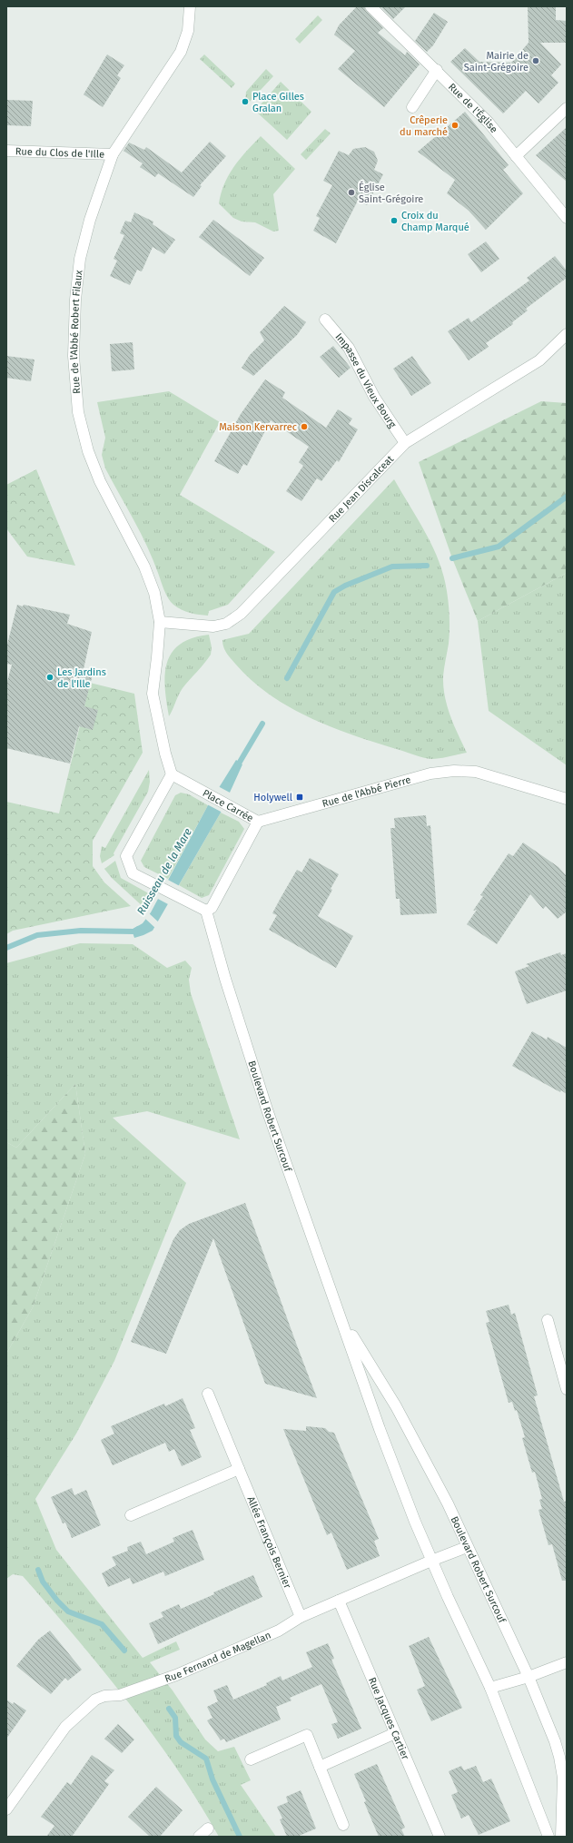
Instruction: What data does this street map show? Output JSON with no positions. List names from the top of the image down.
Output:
{
  "streets": {
    "street": [
      "Rue de l'Église",
      "Rue du Clos de l'Ille",
      "Rue de l'Abbé Robert Filaux",
      "Impasse du Vieux Bourg",
      "Rue Jean Discalceat",
      "Rue de l'Abbé Pierre",
      "Place Carrée",
      "Boulevard Robert Surcouf",
      "Allée François Bernier",
      "Rue Fernand de Magellan",
      "Rue Jacques Cartier"
    ]
  },
  "crossings": [
    ["Rue du Clos de l'Ille", "Rue de l'Abbé Robert Filaux"],
    ["Rue de l'Abbé Robert Filaux", "Rue Jean Discalceat"],
    ["Rue de l'Abbé Robert Filaux", "Place Carrée"],
    ["Impasse du Vieux Bourg", "Rue Jean Discalceat"],
    ["Rue de l'Abbé Pierre", "Place Carrée"],
    ["Place Carrée", "Boulevard Robert Surcouf"],
    ["Boulevard Robert Surcouf", "Rue Fernand de Magellan"],
    ["Allée François Bernier", "Rue Fernand de Magellan"],
    ["Rue Fernand de Magellan", "Rue Jacques Cartier"]
  ],
  "water": ["Ruisseau de la Mare"],
  "places": {
    "other": [
      "Mairie de Saint-Grégoire",
      "Place Gilles Gralan",
      "Crêperie du marché",
      "Église Saint-Grégoire",
      "Croix du Champ Marqué",
      "Maison Kervarrec",
      "Les Jardins de l'Ille"
    ],
    "transit": ["Holywell"]
  }
}
